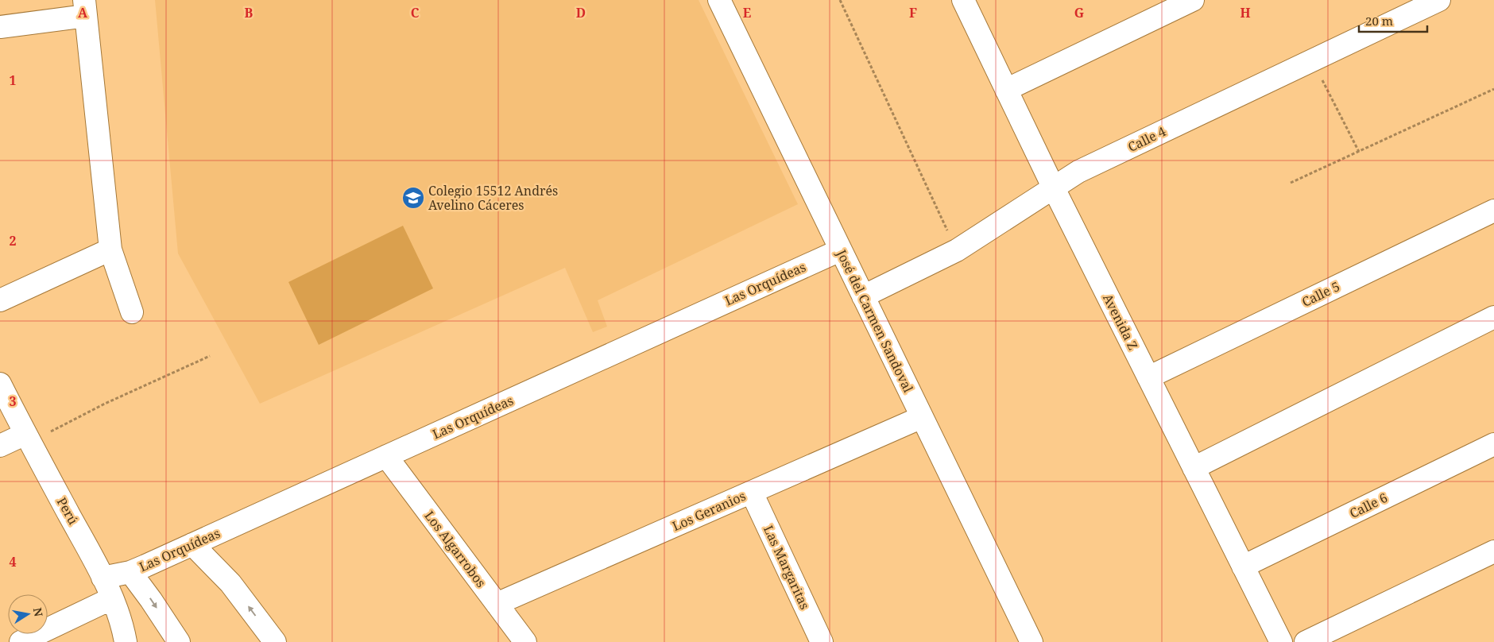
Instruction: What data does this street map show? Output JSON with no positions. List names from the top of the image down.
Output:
{
  "streets": {
    "street": [
      "Calle 4",
      "Las Orquídeas",
      "Calle 5",
      "José del Carmen Sandoval",
      "Avenida Z",
      "Calle 6",
      "Perú",
      "Los Geranios",
      "Los Algarrobos",
      "Las Margaritas"
    ]
  },
  "crossings": [
    ["Calle 4", "José del Carmen Sandoval"],
    ["Calle 4", "Avenida Z"],
    ["Las Orquídeas", "José del Carmen Sandoval"],
    ["Las Orquídeas", "Perú"],
    ["Las Orquídeas", "Los Algarrobos"],
    ["Calle 5", "Avenida Z"],
    ["José del Carmen Sandoval", "Los Geranios"],
    ["Avenida Z", "Calle 6"],
    ["Los Geranios", "Los Algarrobos"],
    ["Los Geranios", "Las Margaritas"]
  ],
  "places": {
    "school or university": ["Colegio 15512 Andrés Avelino Cáceres"]
  },
  "scale_bar": "20 m",
  "north": "right",
  "grid": {
    "columns": [
      "A",
      "B",
      "C",
      "D",
      "E",
      "F",
      "G",
      "H"
    ],
    "rows": [
      "1",
      "2",
      "3",
      "4"
    ]
  }
}
